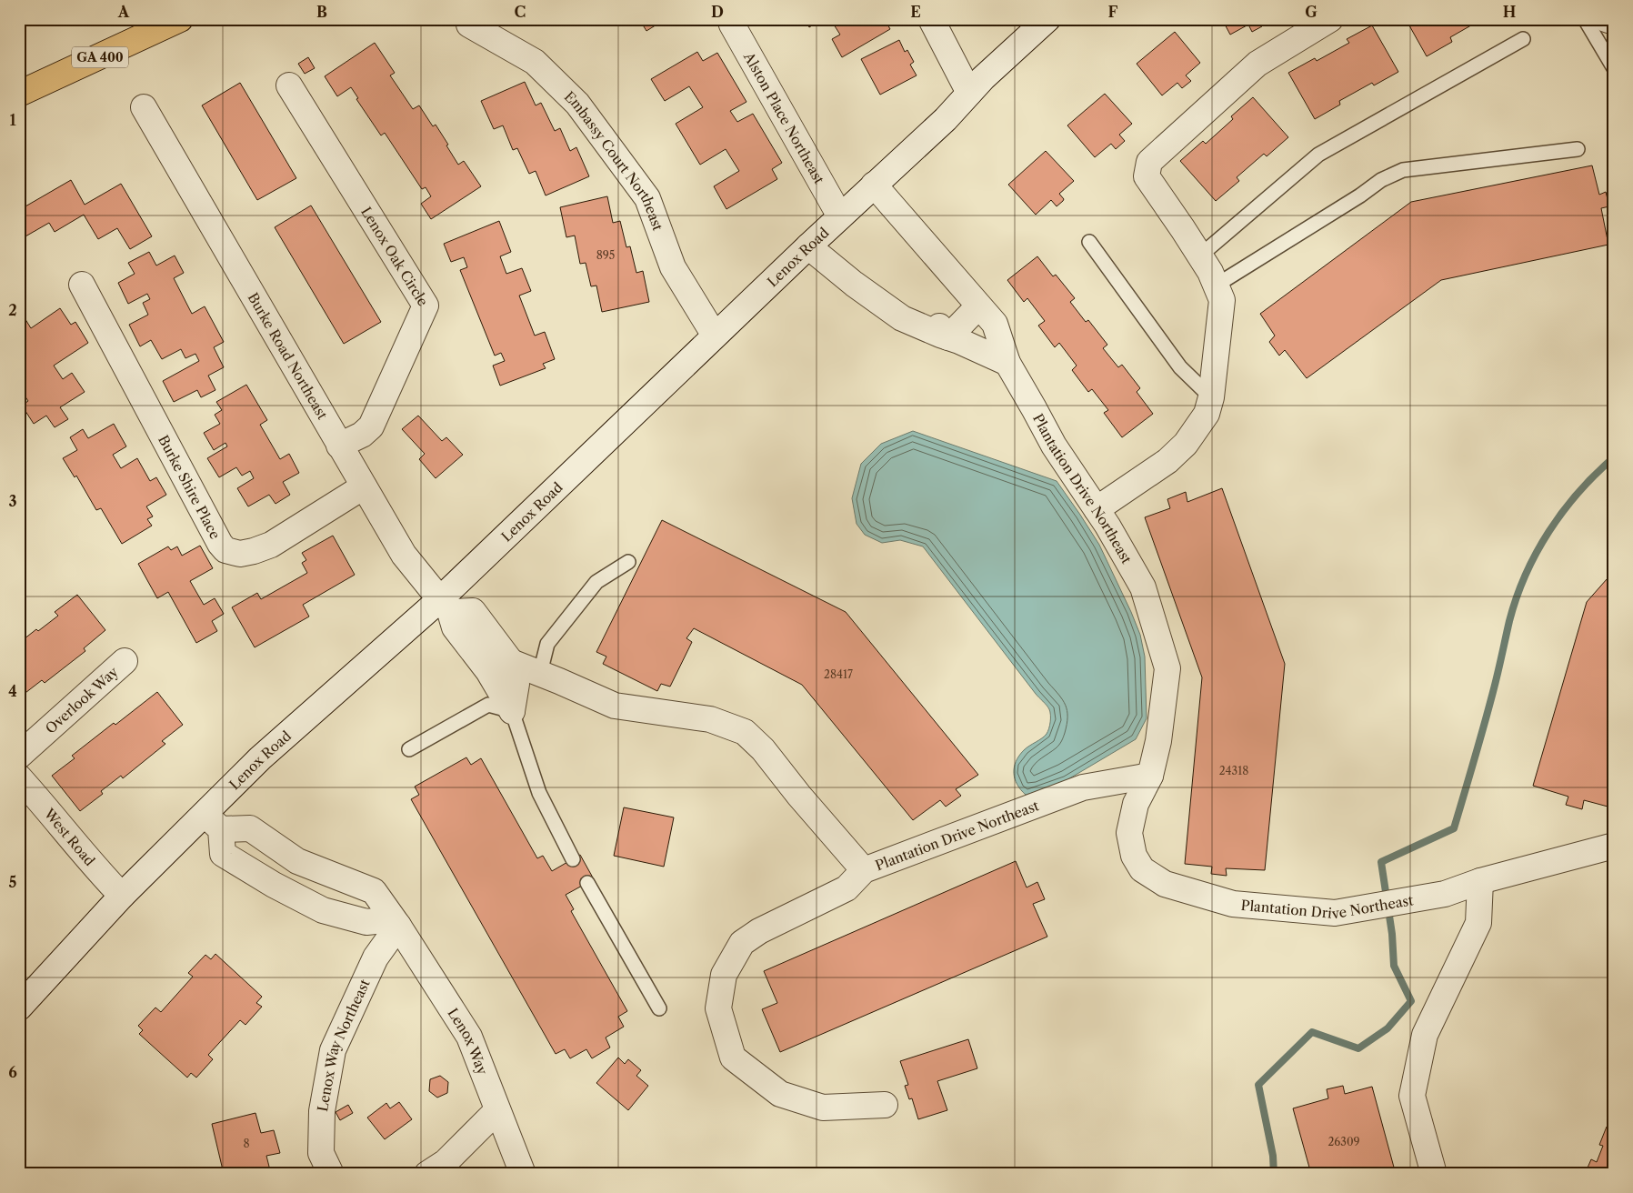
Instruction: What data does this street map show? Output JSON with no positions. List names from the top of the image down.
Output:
{
  "streets": {
    "highway": ["GA 400"],
    "street": [
      "Alston Place Northeast",
      "Embassy Court Northeast",
      "Lenox Oak Circle",
      "Lenox Road",
      "Burke Road Northeast",
      "Burke Shire Place",
      "Plantation Drive Northeast",
      "Overlook Way",
      "West Road",
      "Lenox Way",
      "Lenox Way Northeast"
    ]
  },
  "crossings": [
    ["Alston Place Northeast", "Lenox Road"],
    ["Embassy Court Northeast", "Lenox Road"],
    ["Lenox Oak Circle", "Burke Road Northeast"],
    ["Lenox Road", "Burke Road Northeast"],
    ["Lenox Road", "Plantation Drive Northeast"],
    ["Lenox Road", "West Road"],
    ["Lenox Road", "Lenox Way"],
    ["Burke Road Northeast", "Burke Shire Place"],
    ["Lenox Way", "Lenox Way Northeast"]
  ],
  "house_numbers": [
    "895",
    "28417",
    "24318",
    "26309",
    "8"
  ],
  "grid": {
    "columns": [
      "A",
      "B",
      "C",
      "D",
      "E",
      "F",
      "G",
      "H"
    ],
    "rows": [
      "1",
      "2",
      "3",
      "4",
      "5",
      "6"
    ]
  }
}
